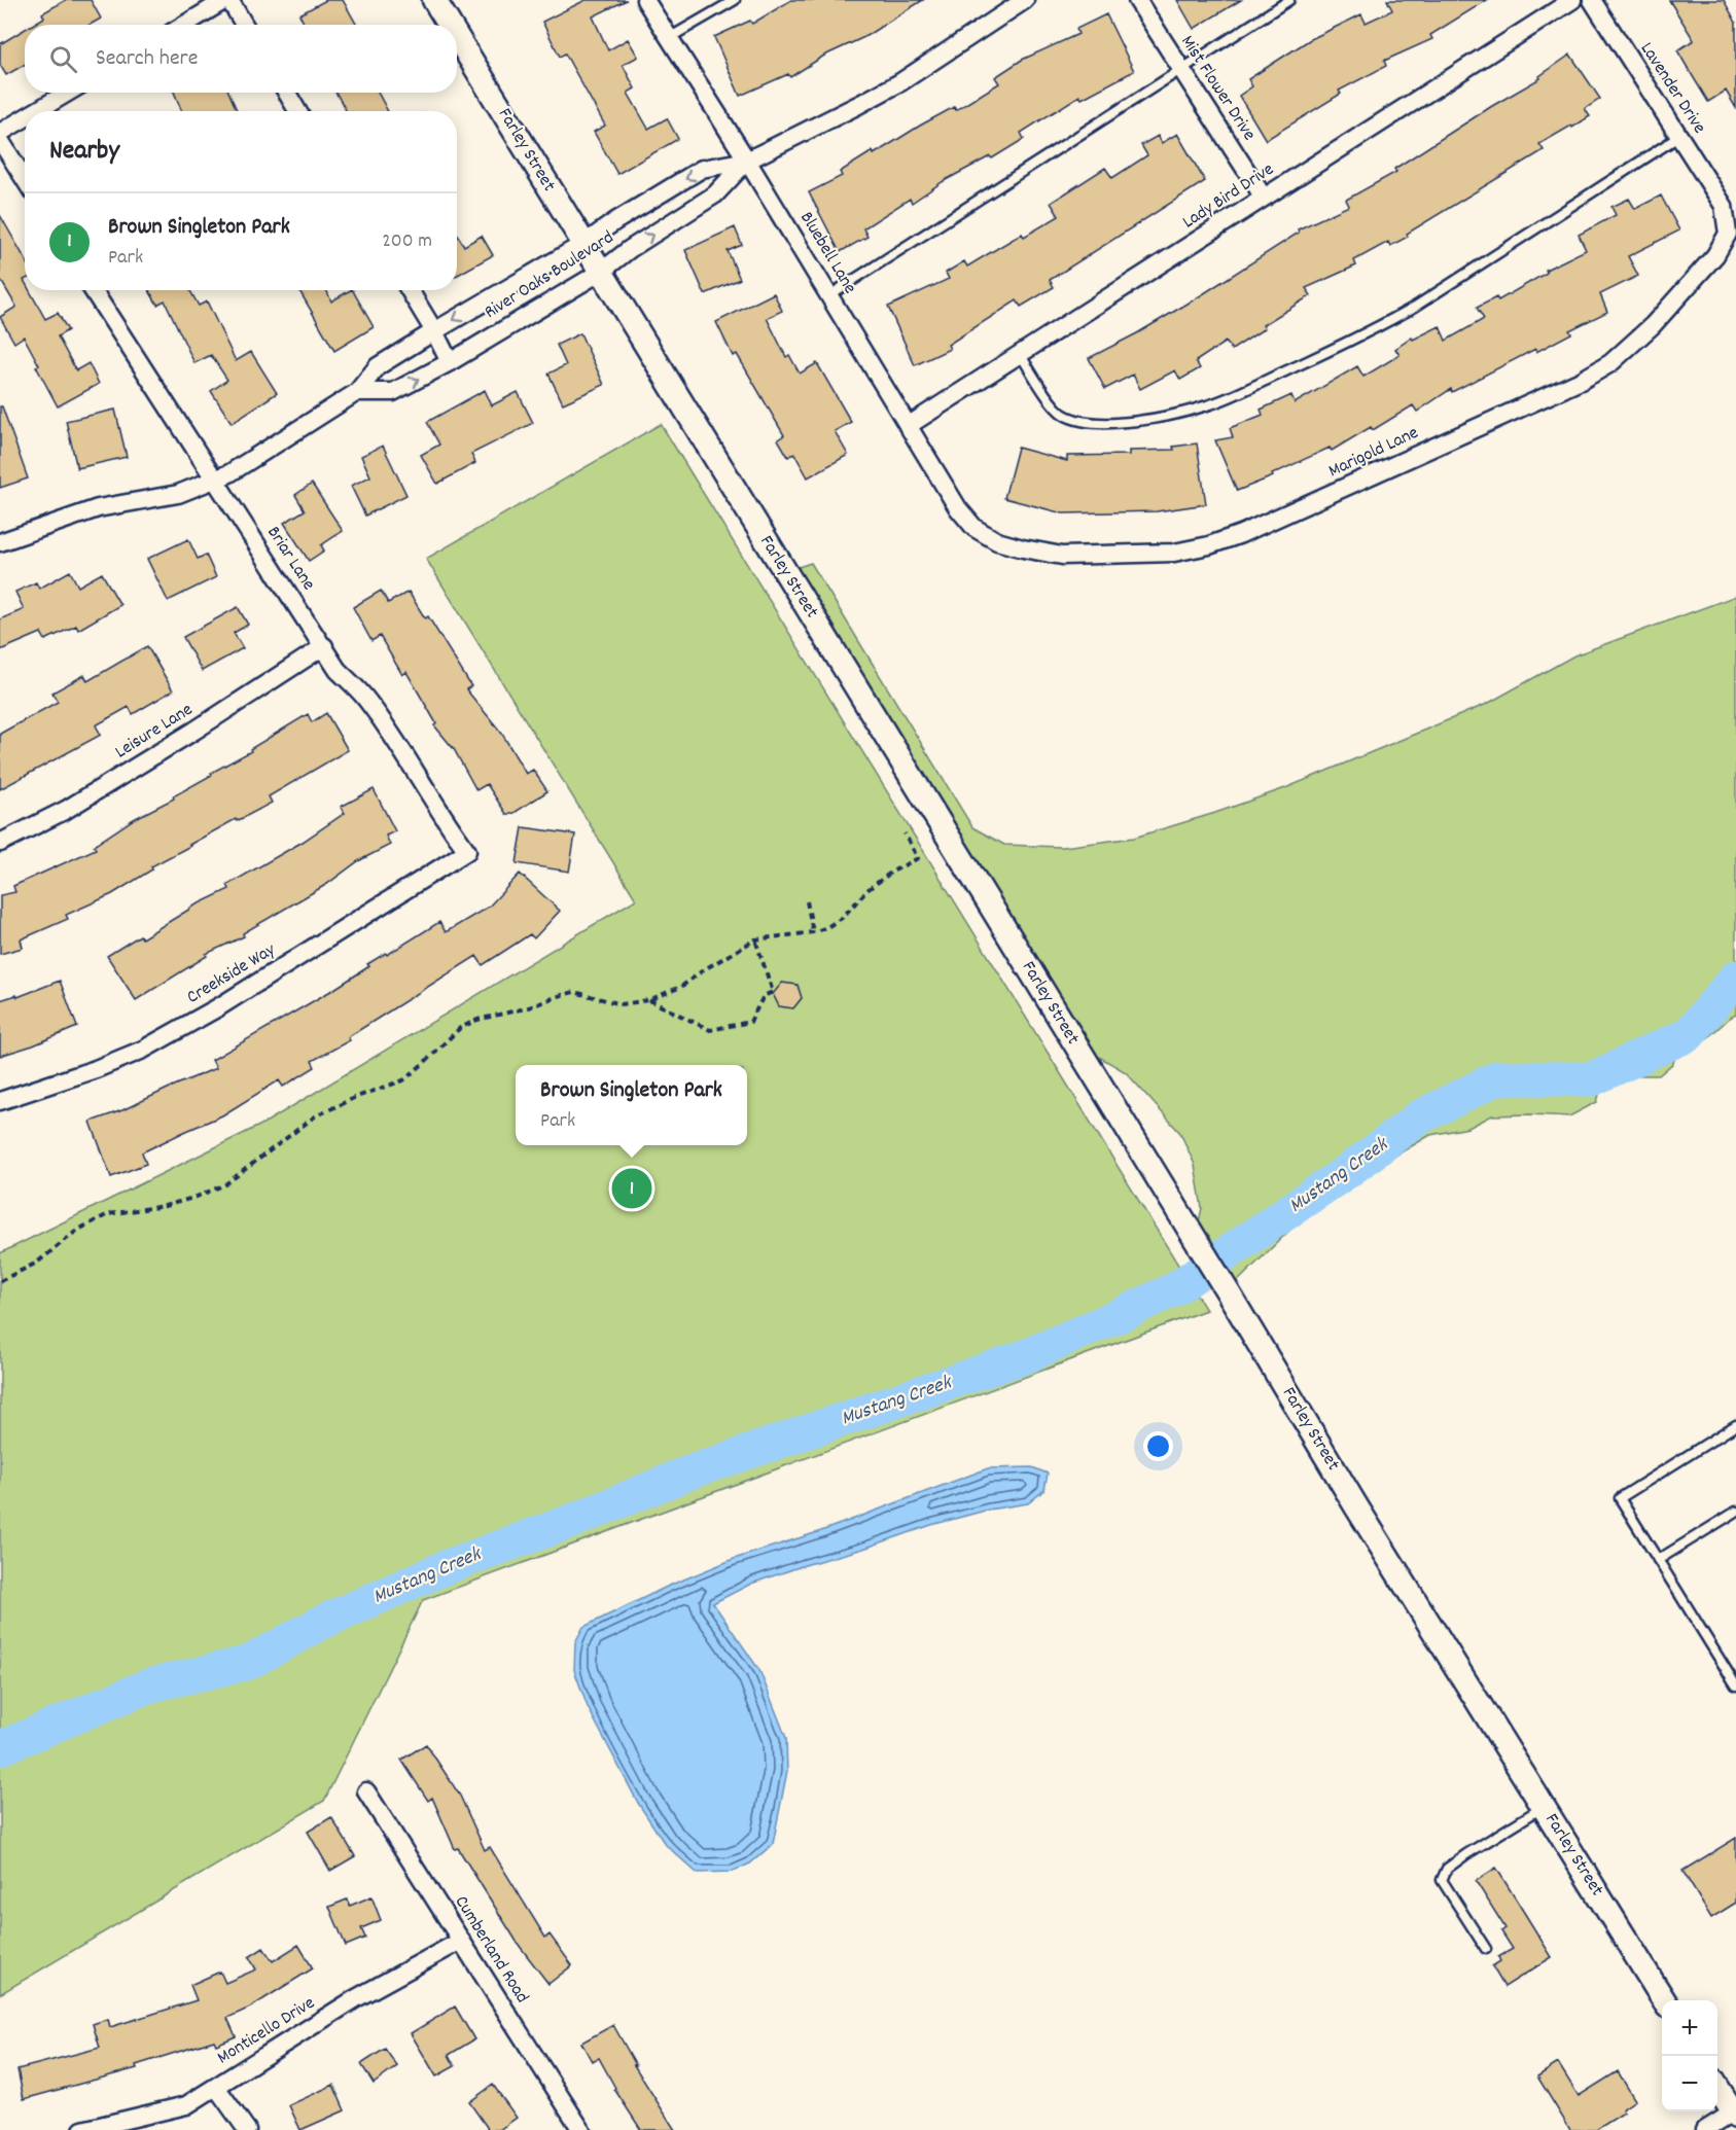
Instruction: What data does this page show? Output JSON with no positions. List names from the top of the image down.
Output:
{
  "streets": {
    "street": [
      "Mist Flower Drive",
      "Lavender Drive",
      "Farley Street",
      "Lady Bird Drive",
      "Bluebell Lane",
      "River Oaks Boulevard",
      "Marigold Lane",
      "Briar Lane",
      "Leisure Lane",
      "Creekside Way",
      "Cumberland Road",
      "Monticello Drive"
    ]
  },
  "crossings": [
    ["Mist Flower Drive", "Lady Bird Drive"],
    ["Lavender Drive", "Marigold Lane"],
    ["Farley Street", "River Oaks Boulevard"],
    ["Lady Bird Drive", "Bluebell Lane"],
    ["Bluebell Lane", "River Oaks Boulevard"],
    ["Bluebell Lane", "Marigold Lane"],
    ["River Oaks Boulevard", "Briar Lane"],
    ["Briar Lane", "Leisure Lane"],
    ["Briar Lane", "Creekside Way"],
    ["Cumberland Road", "Monticello Drive"]
  ],
  "water": ["Mustang Creek"],
  "page": {
    "search": "Search here",
    "heading": "Nearby",
    "list": [
      {
        "mark": "1",
        "name": "Brown Singleton Park",
        "note": "Park",
        "value": "200 m"
      }
    ],
    "popup": ["Brown Singleton Park", "Park"],
    "pins": "1",
    "map_buttons": ["+", "−"]
  }
}
